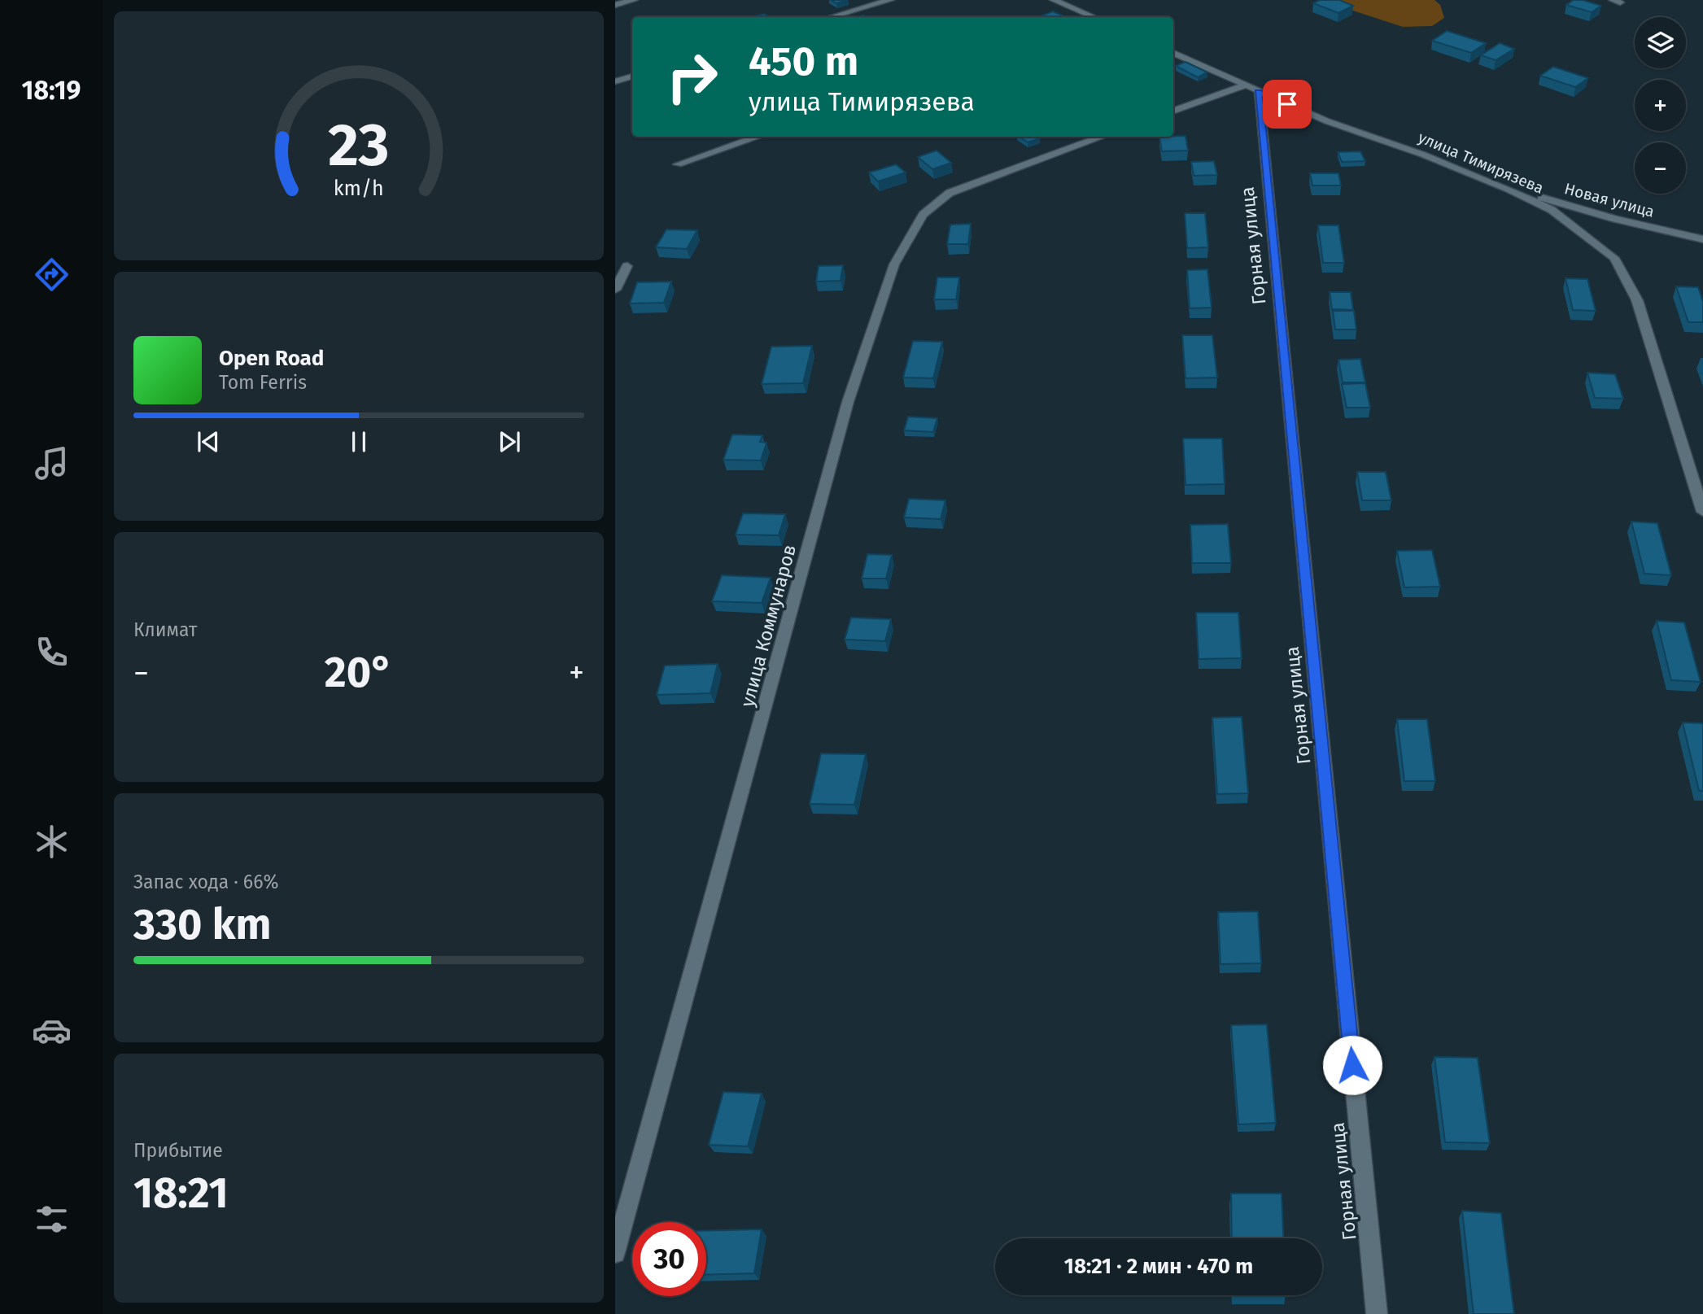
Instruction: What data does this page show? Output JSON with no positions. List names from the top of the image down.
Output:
{
  "streets": {
    "street": [
      "улица Тимирязева",
      "Новая улица",
      "Горная улица",
      "улица Коммунаров"
    ]
  },
  "crossings": [
    ["улица Тимирязева", "Новая улица"],
    ["улица Тимирязева", "Горная улица"]
  ],
  "page": {
    "tabs": "18:19",
    "map_buttons": ["+", "−"],
    "turn": ["450 m", "улица Тимирязева"],
    "song": ["Open Road", "Tom Ferris"],
    "tile": [
      "Климат",
      ["Запас хода · 66%", "330 km"],
      ["Прибытие", "18:21"]
    ],
    "heat": ["−", "20°", "+"],
    "limit": "30",
    "trip": "18:21 · 2 мин · 470 m",
    "gauge": ["23", "km/h"]
  }
}
